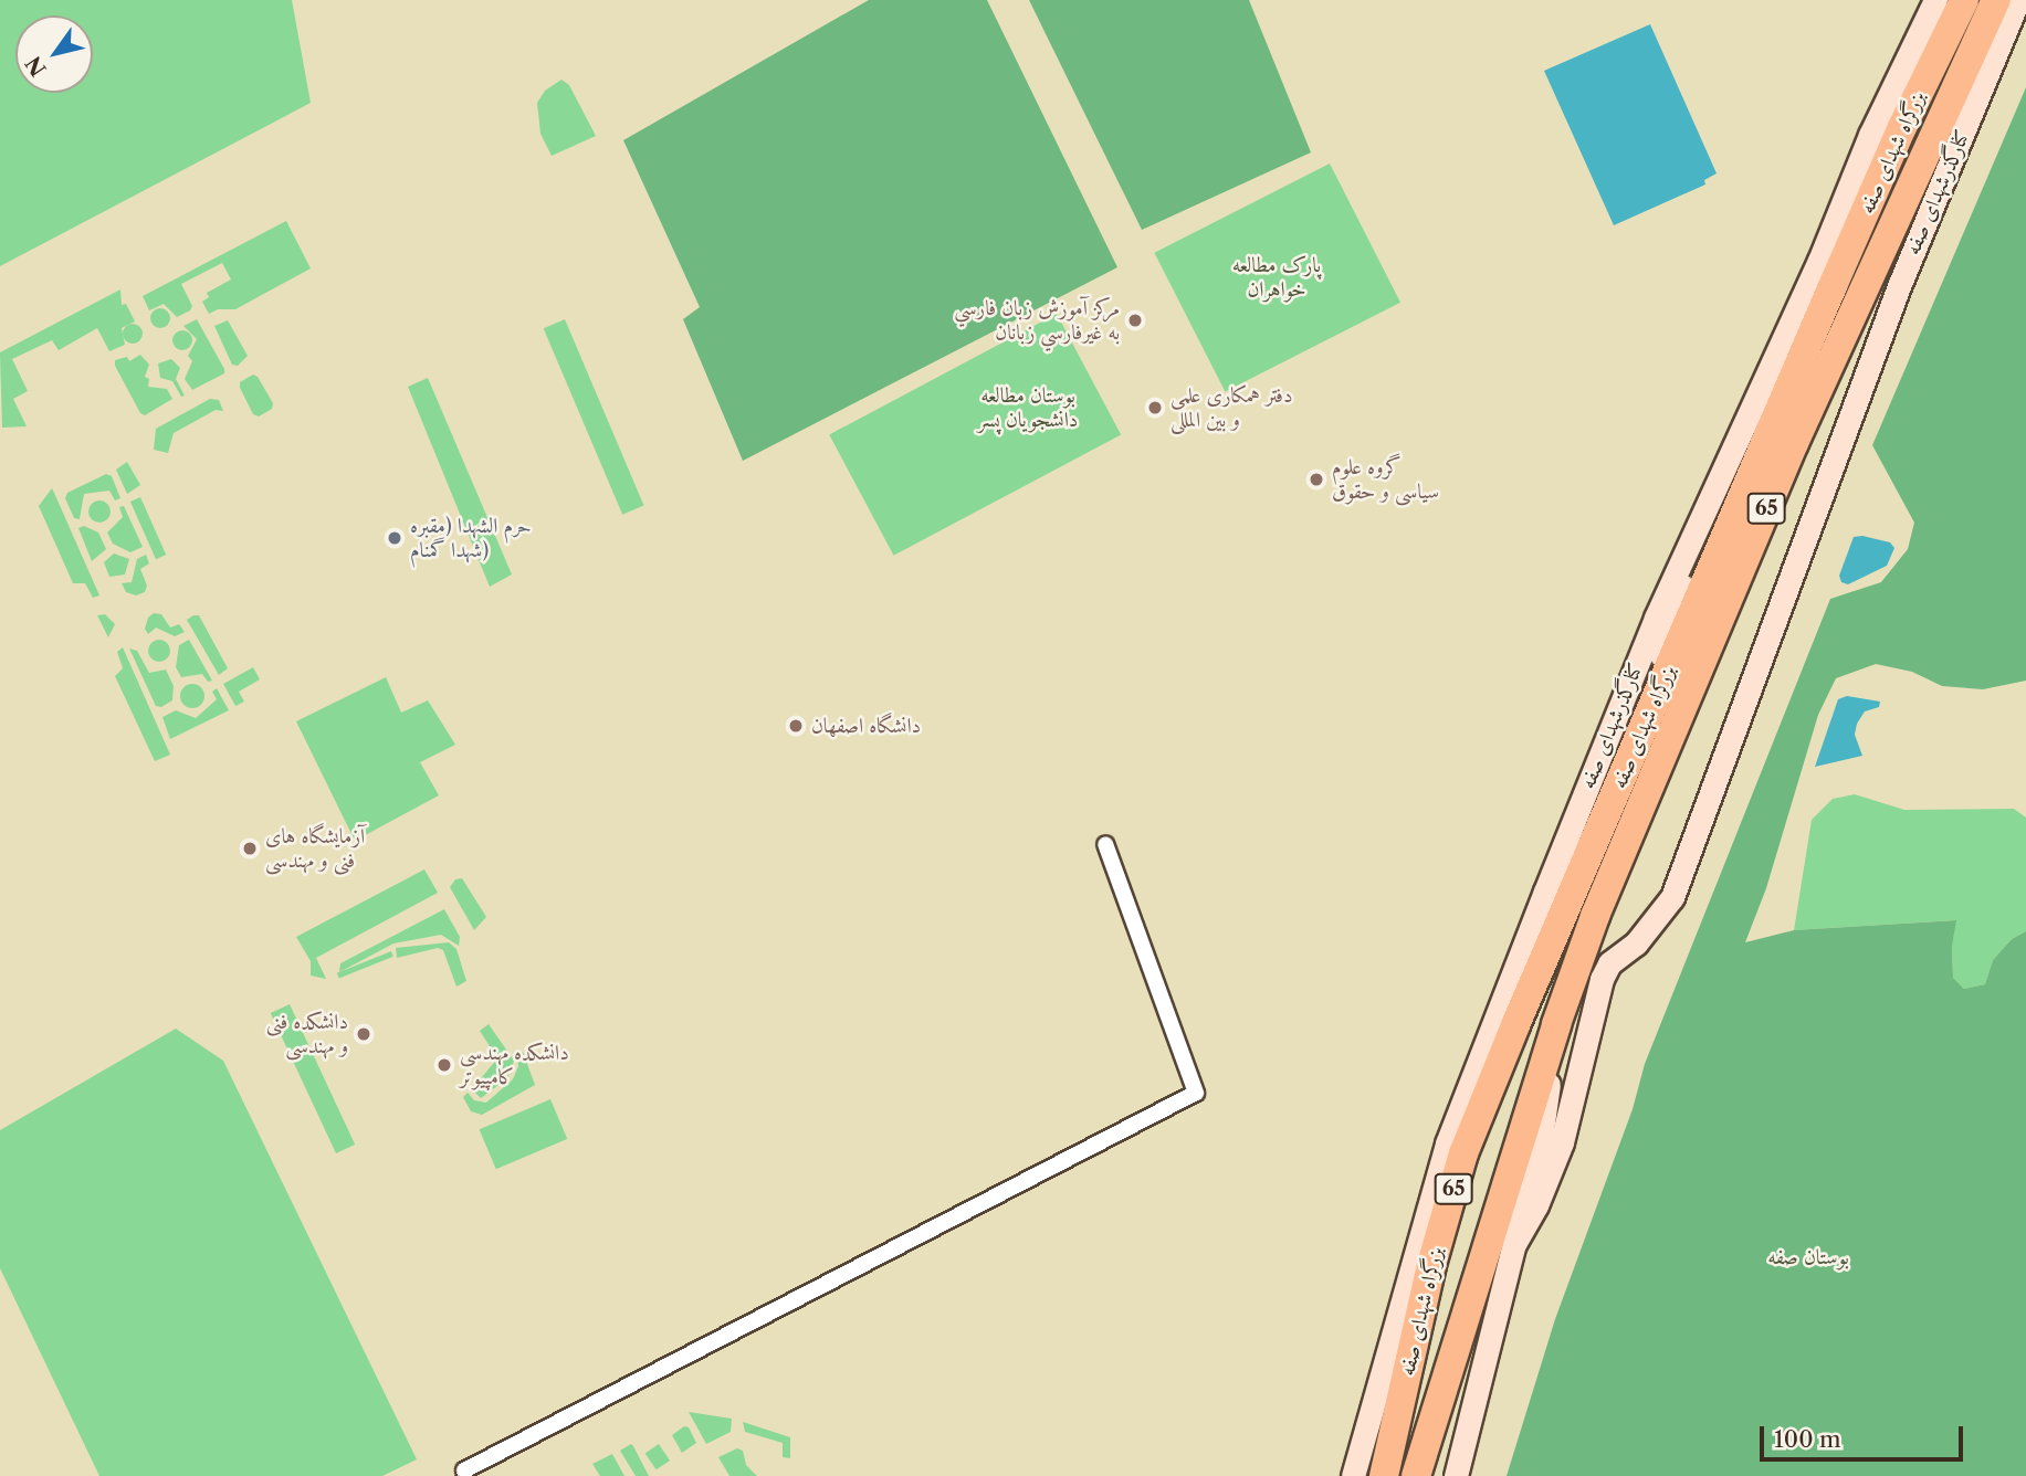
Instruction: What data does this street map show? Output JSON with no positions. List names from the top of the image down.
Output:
{
  "streets": {
    "highway": ["بزرگراه شهدای صفه", "65"],
    "main road": ["کنارگذرشهدای صفه"]
  },
  "parks": ["پارک مطالعه خواهران", "بوستان مطالعه دانشجویان پسر", "بوستان صفه"],
  "places": [
    "مرکز آموزش زبان فارسي به غيرفارسي زبانان",
    "دفتر همکاری علمی و بین المللی",
    "گروه علوم سیاسی و حقوق",
    "حرم الشهدا (مقبره شهدا گمنام)",
    "دانشگاه اصفهان",
    "آزمایشگاه های فنی و مهندسی",
    "دانشکده فنی و مهندسی",
    "دانشکده مهندسی کامپیوتر"
  ],
  "scale_bar": "100 m",
  "north": "bottom left"
}
